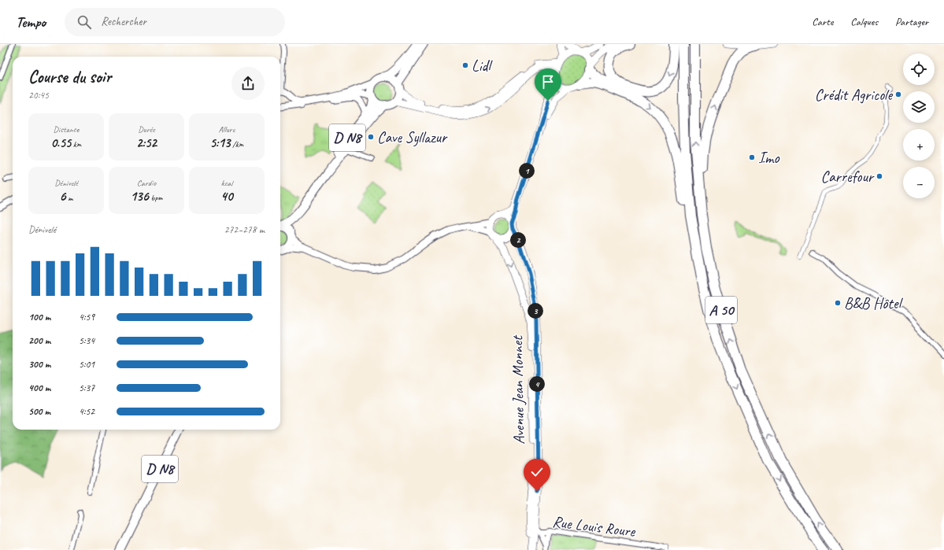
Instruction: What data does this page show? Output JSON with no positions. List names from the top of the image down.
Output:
{
  "streets": {
    "highway": ["A 50"],
    "main road": ["D N8", "Avenue Jean Monnet"],
    "street": ["Rue Louis Roure"]
  },
  "crossings": [
    ["Avenue Jean Monnet", "Rue Louis Roure"]
  ],
  "places": [
    "Lidl",
    "Crédit Agricole",
    "Cave Syllazur",
    "Imo",
    "Carrefour",
    "B&B Hôtel"
  ],
  "page": {
    "header": "Tempo",
    "search": "Rechercher",
    "nav": ["Carte", "Calques", "Partager"],
    "map_buttons": ["+", "−"],
    "heading": ["Course du soir", "20:45"],
    "stats": [
      ["Distance", "0.55 km"],
      ["Durée", "2:52"],
      ["Allure", "5:13 /km"],
      ["Dénivelé", "6 m"],
      ["Cardio", "136 bpm"],
      ["kcal", "40"]
    ],
    "pins": [
      "1",
      "2",
      "3",
      "4"
    ],
    "chart": ["Dénivelé", "272–278 m"],
    "list": [
      {
        "name": "100 m",
        "note": "4:59"
      },
      {
        "name": "200 m",
        "note": "5:34"
      },
      {
        "name": "300 m",
        "note": "5:01"
      },
      {
        "name": "400 m",
        "note": "5:37"
      },
      {
        "name": "500 m",
        "note": "4:52"
      }
    ]
  }
}
